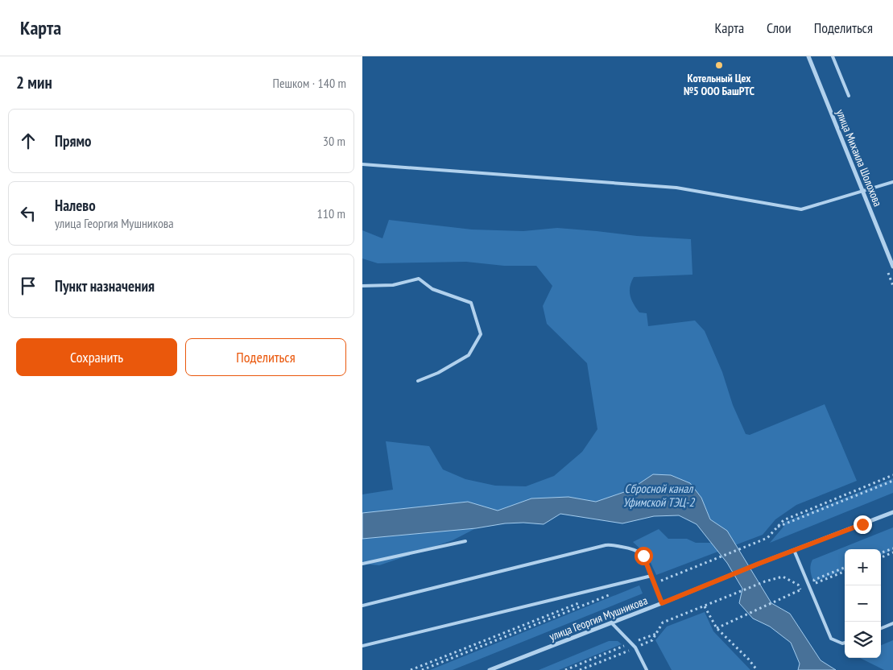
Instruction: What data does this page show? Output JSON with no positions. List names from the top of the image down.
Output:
{
  "streets": {
    "street": ["улица Михаила Шолохова", "улица Георгия Мушникова"]
  },
  "water": ["Сбросной канал Уфимской ТЭЦ-2"],
  "places": ["Котельный Цех №5 ООО БашРТС"],
  "page": {
    "header": "Карта",
    "nav": ["Карта", "Слои", "Поделиться"],
    "heading": ["2 мин", "Пешком · 140 m"],
    "list": [
      ["Прямо", "30 m"],
      ["Налево", "улица Георгия Мушникова", "110 m"],
      "Пункт назначения"
    ],
    "buttons": ["Сохранить", "Поделиться"],
    "map_buttons": ["+", "−"]
  }
}
